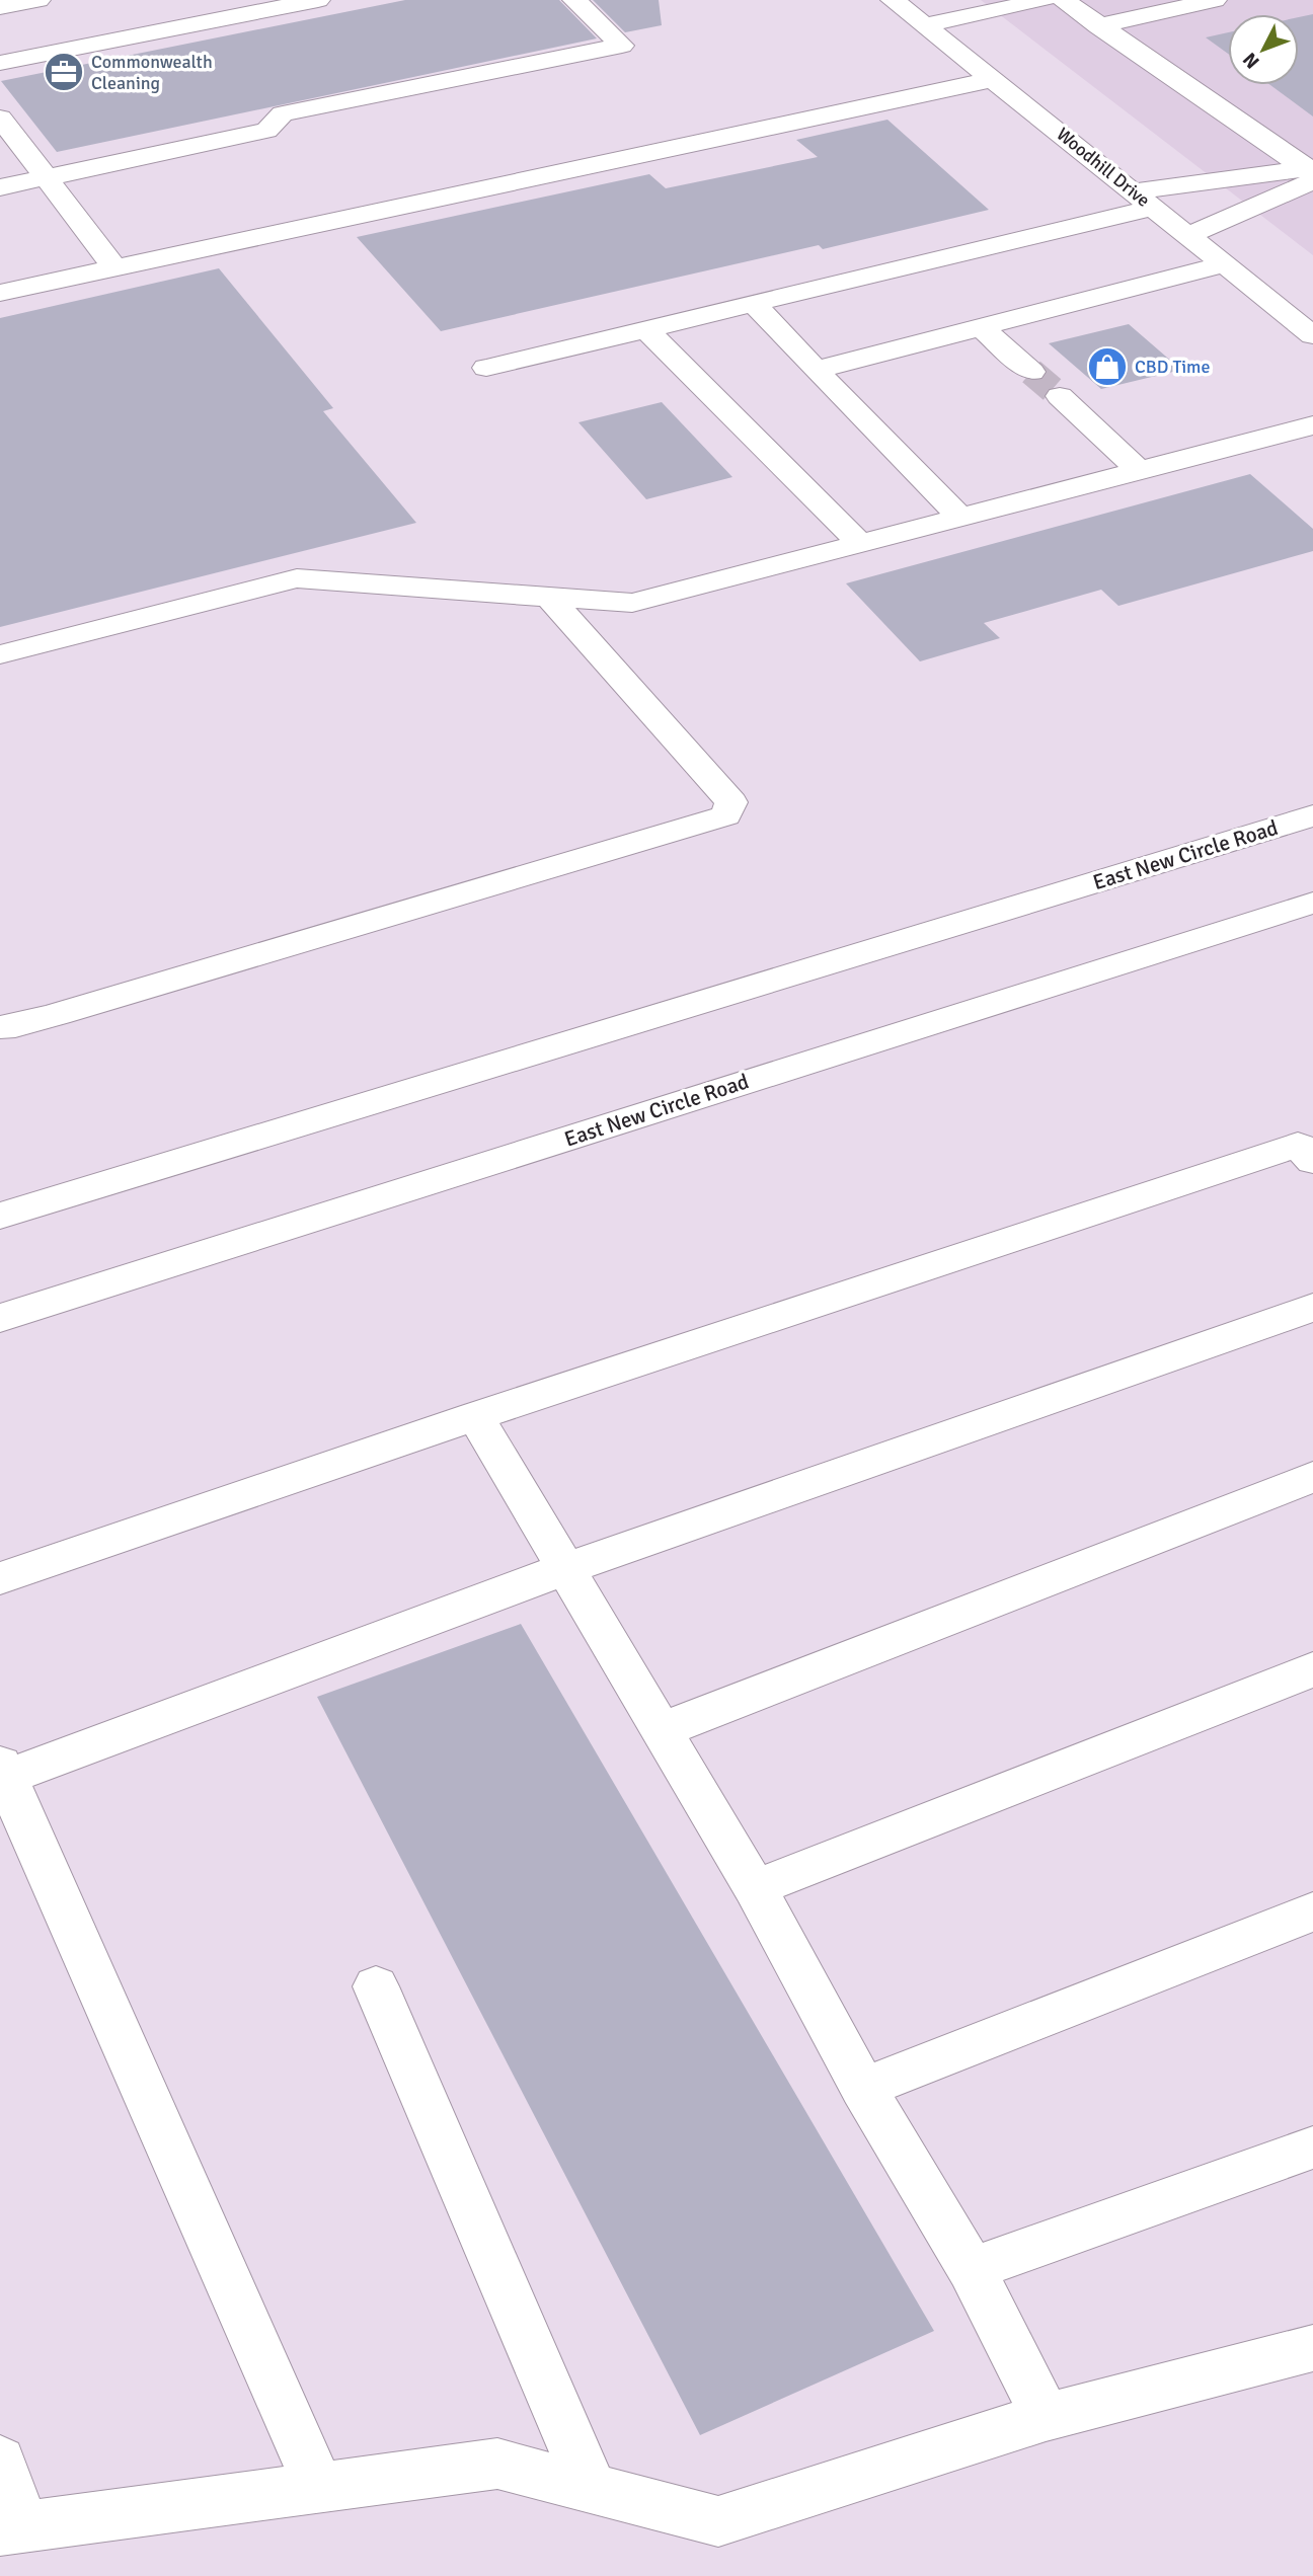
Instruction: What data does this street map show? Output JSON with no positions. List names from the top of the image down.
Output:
{
  "streets": {
    "main road": ["Woodhill Drive", "East New Circle Road"]
  },
  "places": {
    "office": ["Commonwealth Cleaning"],
    "shop": ["CBD Time"]
  },
  "north": "bottom left"
}
